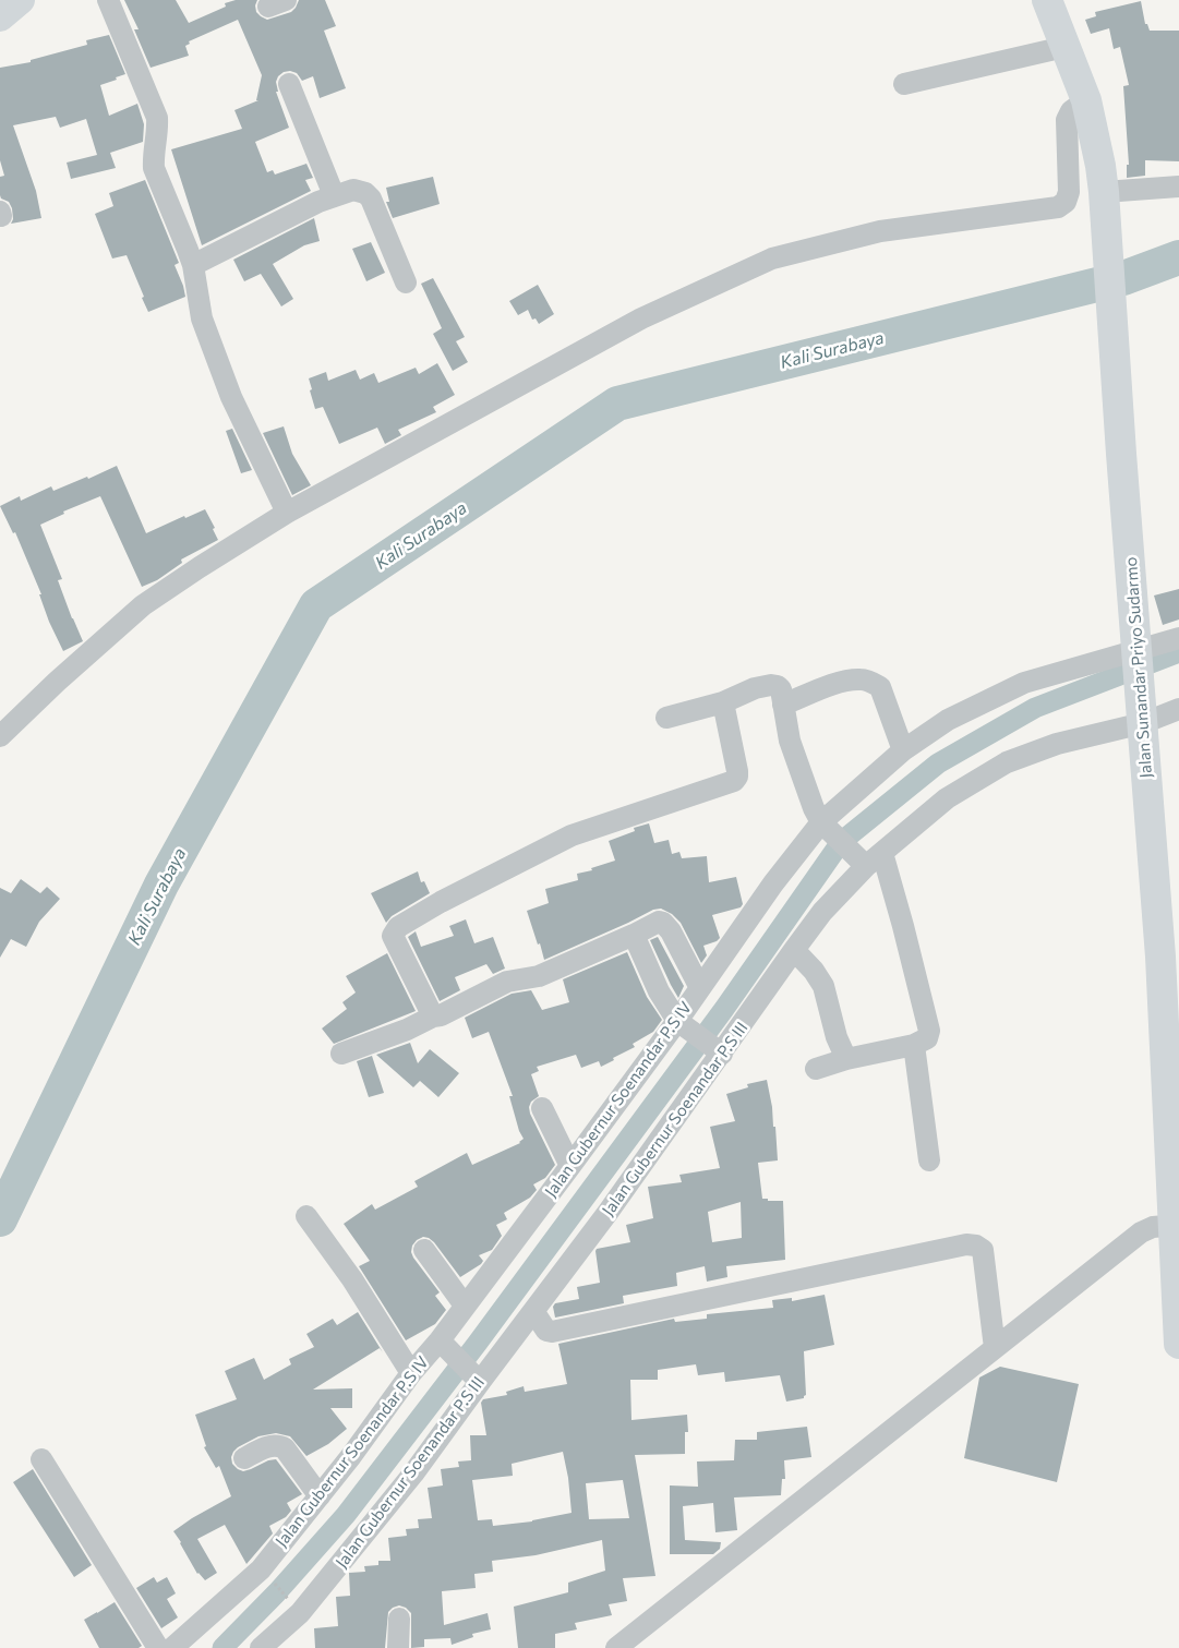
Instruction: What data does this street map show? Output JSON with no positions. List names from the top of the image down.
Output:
{
  "streets": {
    "highway": ["Jalan Sunandar Priyo Sudarmo"],
    "street": ["Jalan Gubernur Soenandar P.S IV", "Jalan Gubernur Soenandar P.S III"]
  },
  "crossings": [
    ["Jalan Sunandar Priyo Sudarmo", "Jalan Gubernur Soenandar P.S IV"],
    ["Jalan Sunandar Priyo Sudarmo", "Jalan Gubernur Soenandar P.S III"]
  ],
  "water": ["Kali Surabaya"]
}
